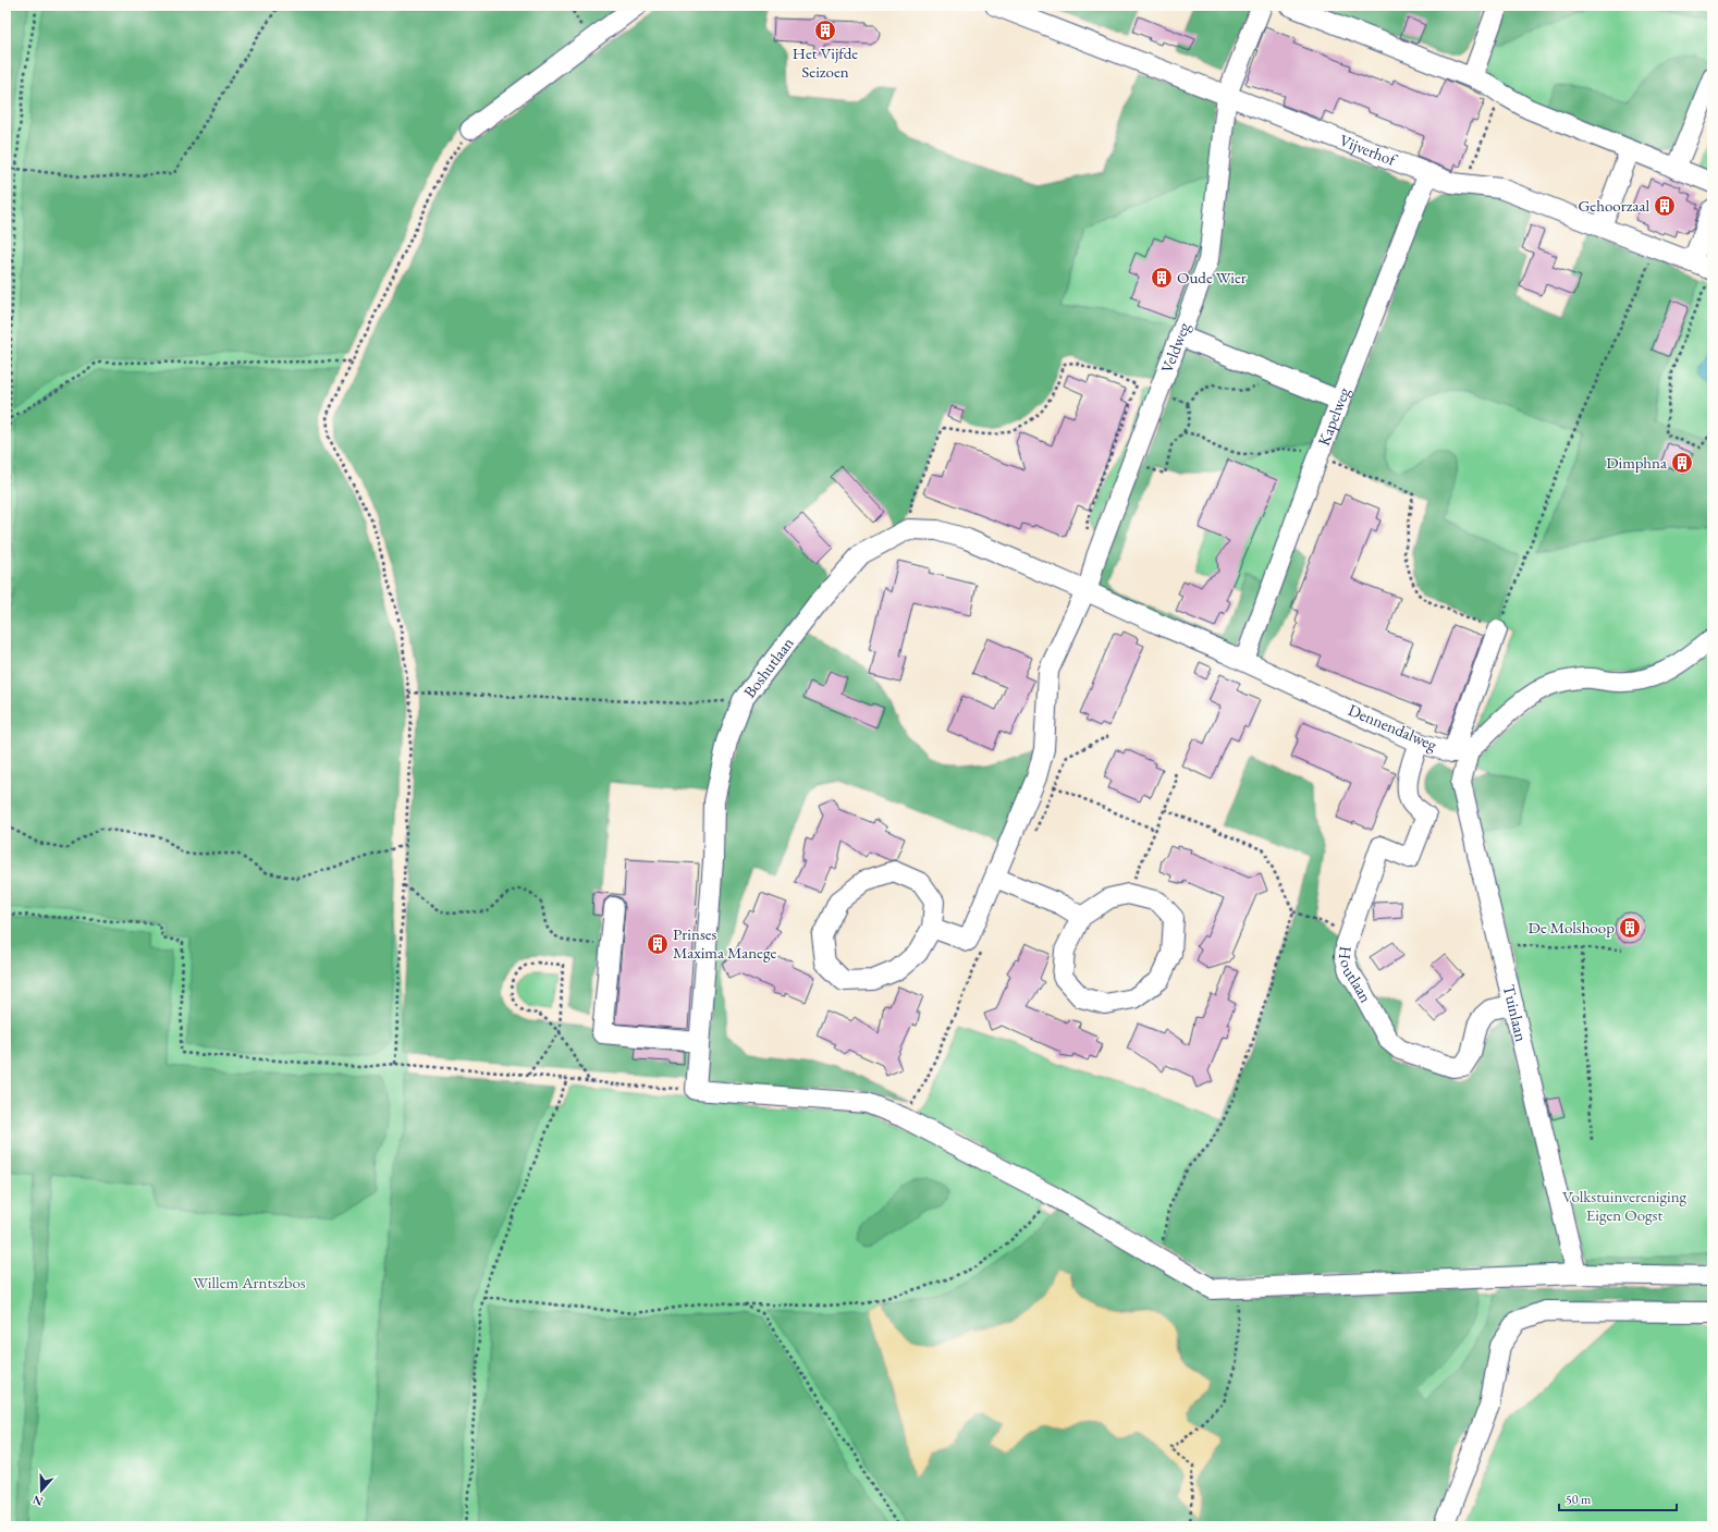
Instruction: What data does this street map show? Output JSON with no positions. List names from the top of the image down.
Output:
{
  "streets": {
    "street": [
      "Vijverhof",
      "Veldweg",
      "Kapelweg",
      "Boshutlaan",
      "Dennendalweg",
      "Houtlaan",
      "Tuinlaan"
    ]
  },
  "crossings": [
    ["Vijverhof", "Veldweg"],
    ["Vijverhof", "Kapelweg"],
    ["Veldweg", "Dennendalweg"],
    ["Kapelweg", "Dennendalweg"],
    ["Dennendalweg", "Houtlaan"],
    ["Dennendalweg", "Tuinlaan"],
    ["Houtlaan", "Tuinlaan"]
  ],
  "parks": ["Volkstuinvereniging Eigen Oogst", "Willem Arntszbos"],
  "places": {
    "building": [
      "Het Vijfde Seizoen",
      "Gehoorzaal",
      "Oude Wier",
      "Dimphna",
      "De Molshoop",
      "Prinses Maxima Manege"
    ]
  },
  "scale_bar": "50 m",
  "north": "bottom"
}
